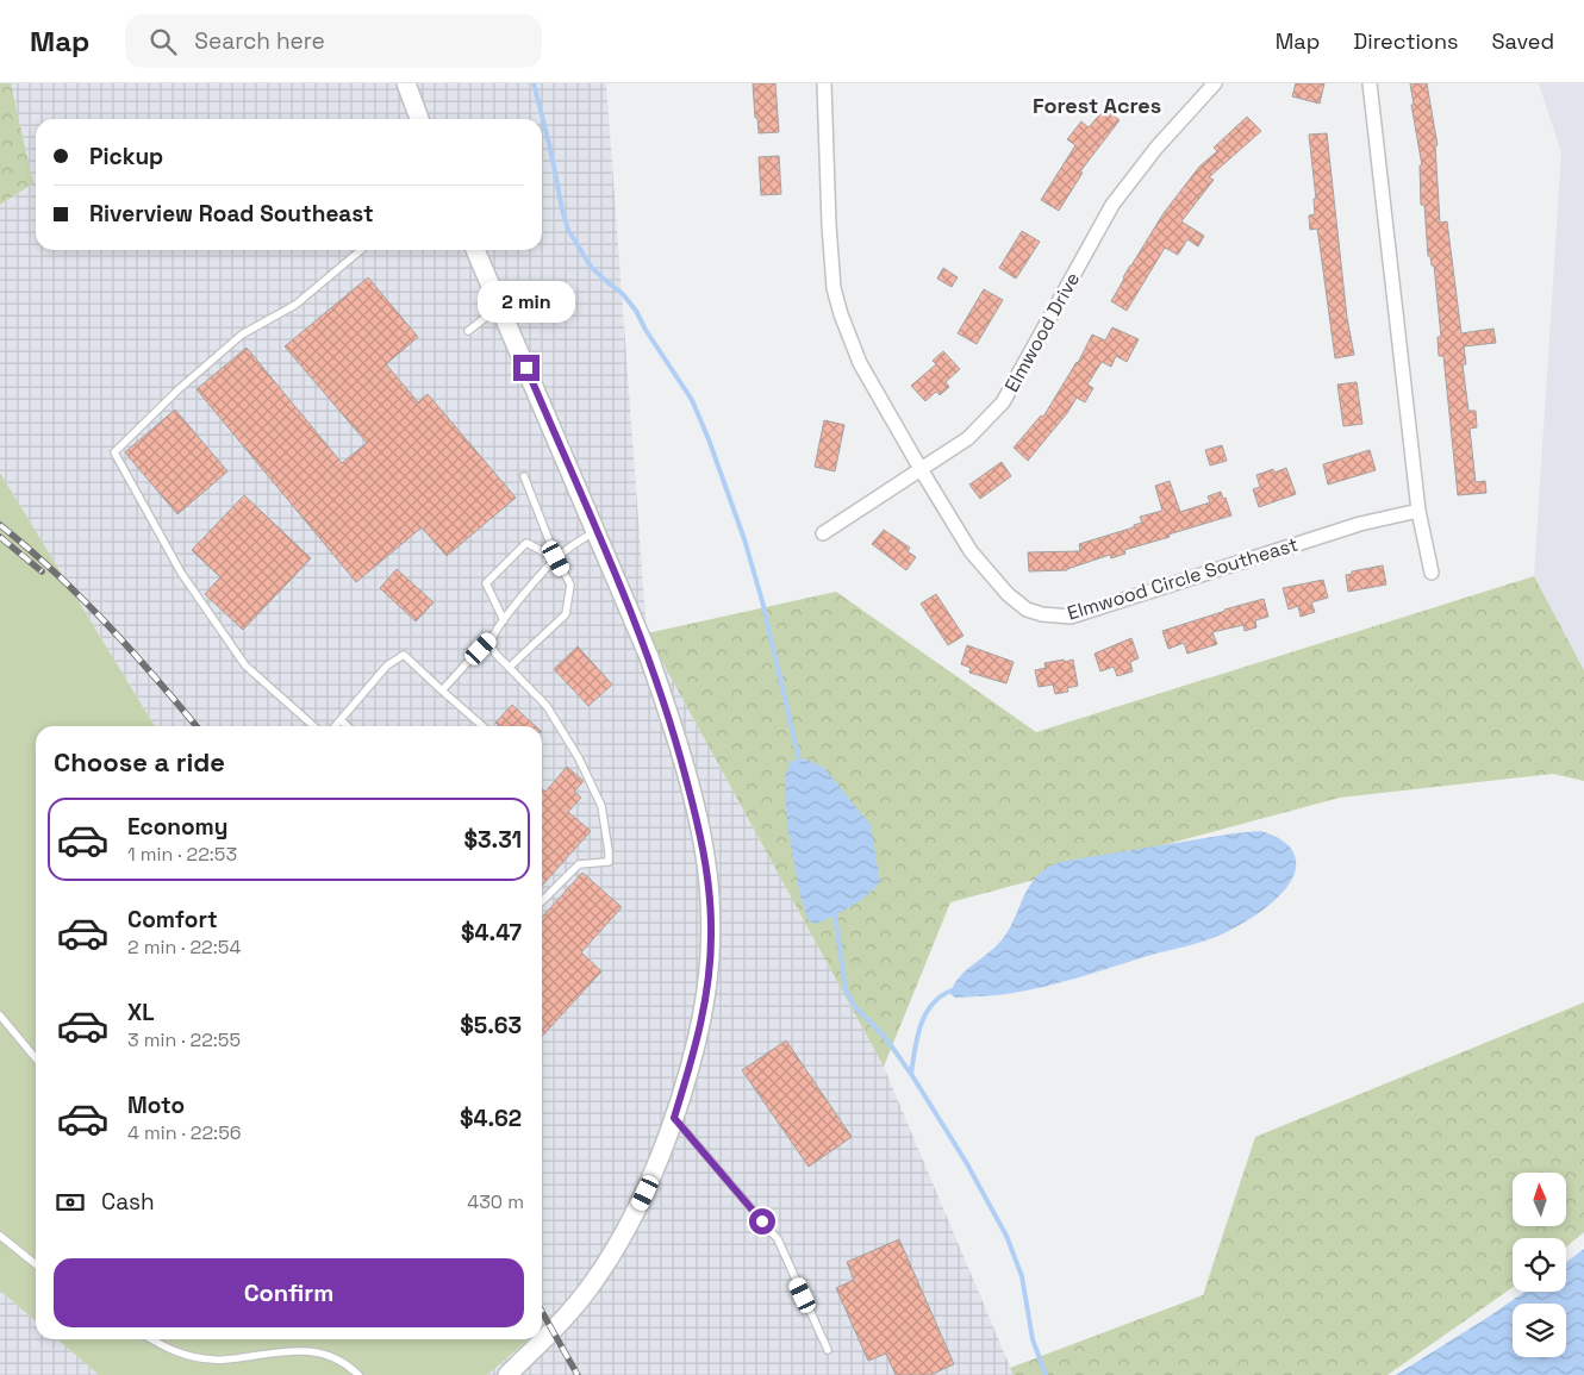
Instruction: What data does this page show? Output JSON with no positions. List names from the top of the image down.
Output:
{
  "streets": {
    "street": ["Elmwood Drive", "Elmwood Circle Southeast"]
  },
  "crossings": [
    ["Elmwood Drive", "Elmwood Circle Southeast"]
  ],
  "districts": ["Forest Acres"],
  "north": "top",
  "page": {
    "header": "Map",
    "search": "Search here",
    "nav": ["Map", "Directions", "Saved"],
    "banner": ["Pickup", "Riverview Road Southeast"],
    "bubble": "2 min",
    "heading": "Choose a ride",
    "list": [
      {
        "name": "Economy",
        "note": "1 min · 22:53",
        "value": "$3.31"
      },
      {
        "name": "Comfort",
        "note": "2 min · 22:54",
        "value": "$4.47"
      },
      {
        "name": "XL",
        "note": "3 min · 22:55",
        "value": "$5.63"
      },
      {
        "name": "Moto",
        "note": "4 min · 22:56",
        "value": "$4.62"
      }
    ],
    "pay": ["Cash", "430 m"],
    "buttons": "Confirm"
  }
}
